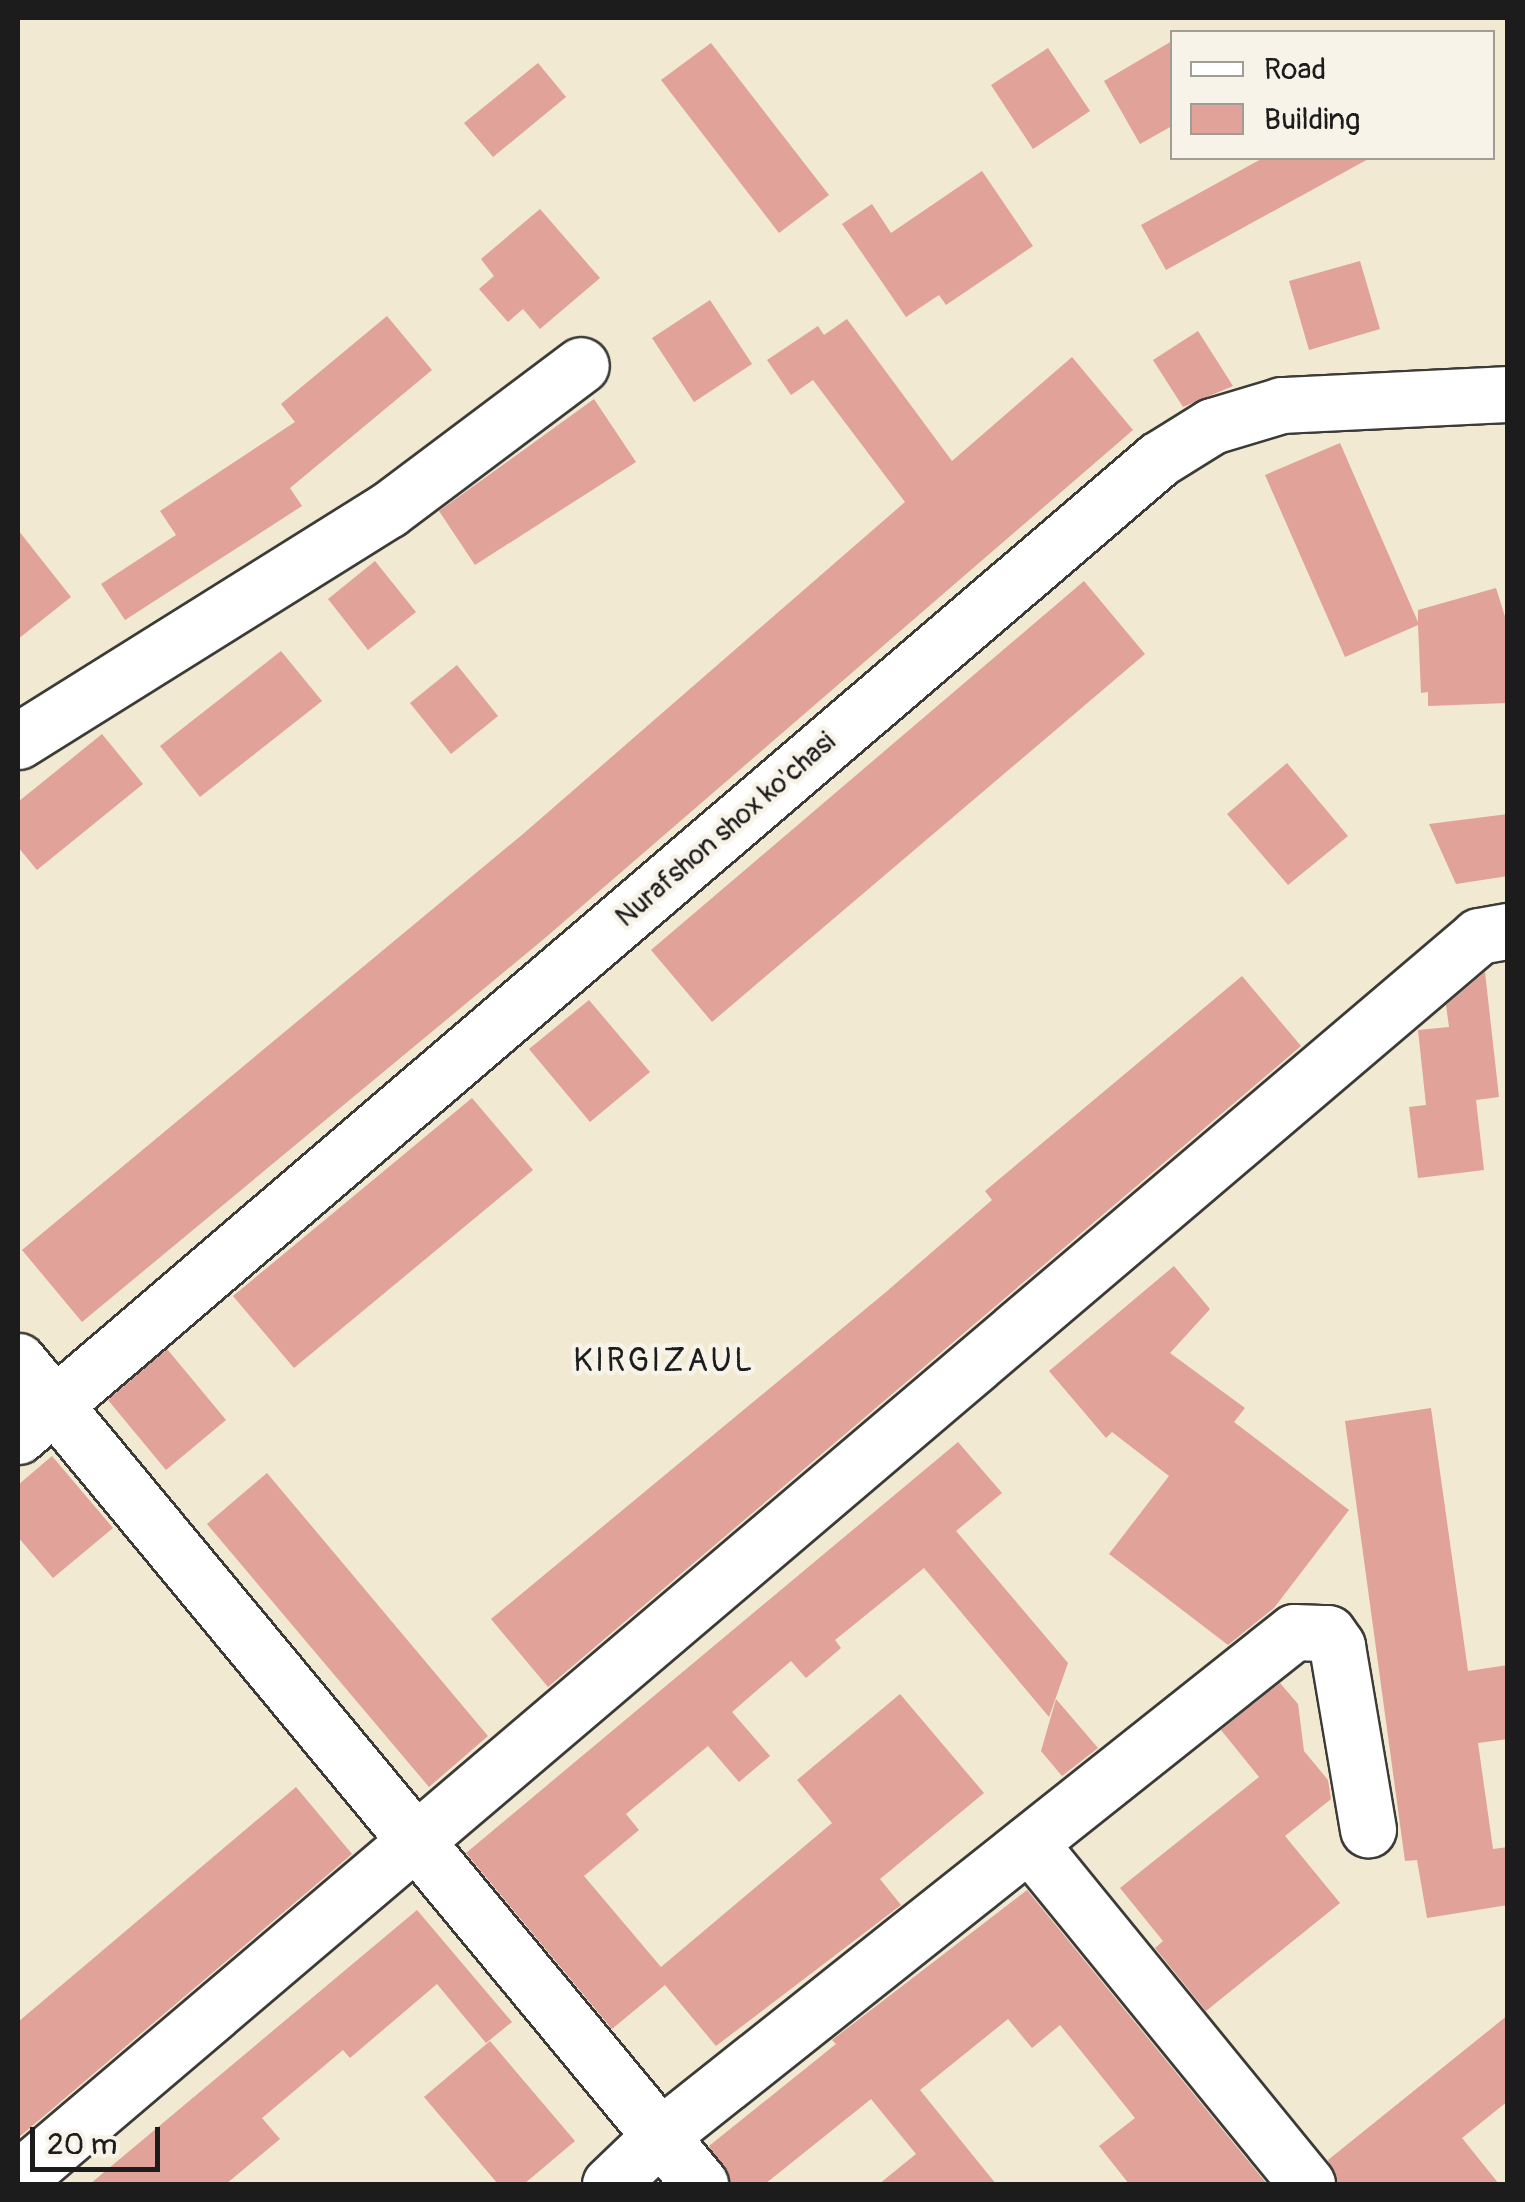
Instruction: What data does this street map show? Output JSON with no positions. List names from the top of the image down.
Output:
{
  "streets": {
    "street": ["Nurafshon shox ko'chasi"]
  },
  "districts": ["KIRGIZAUL"],
  "legend": ["Road", "Building"],
  "scale_bar": "20 m"
}
